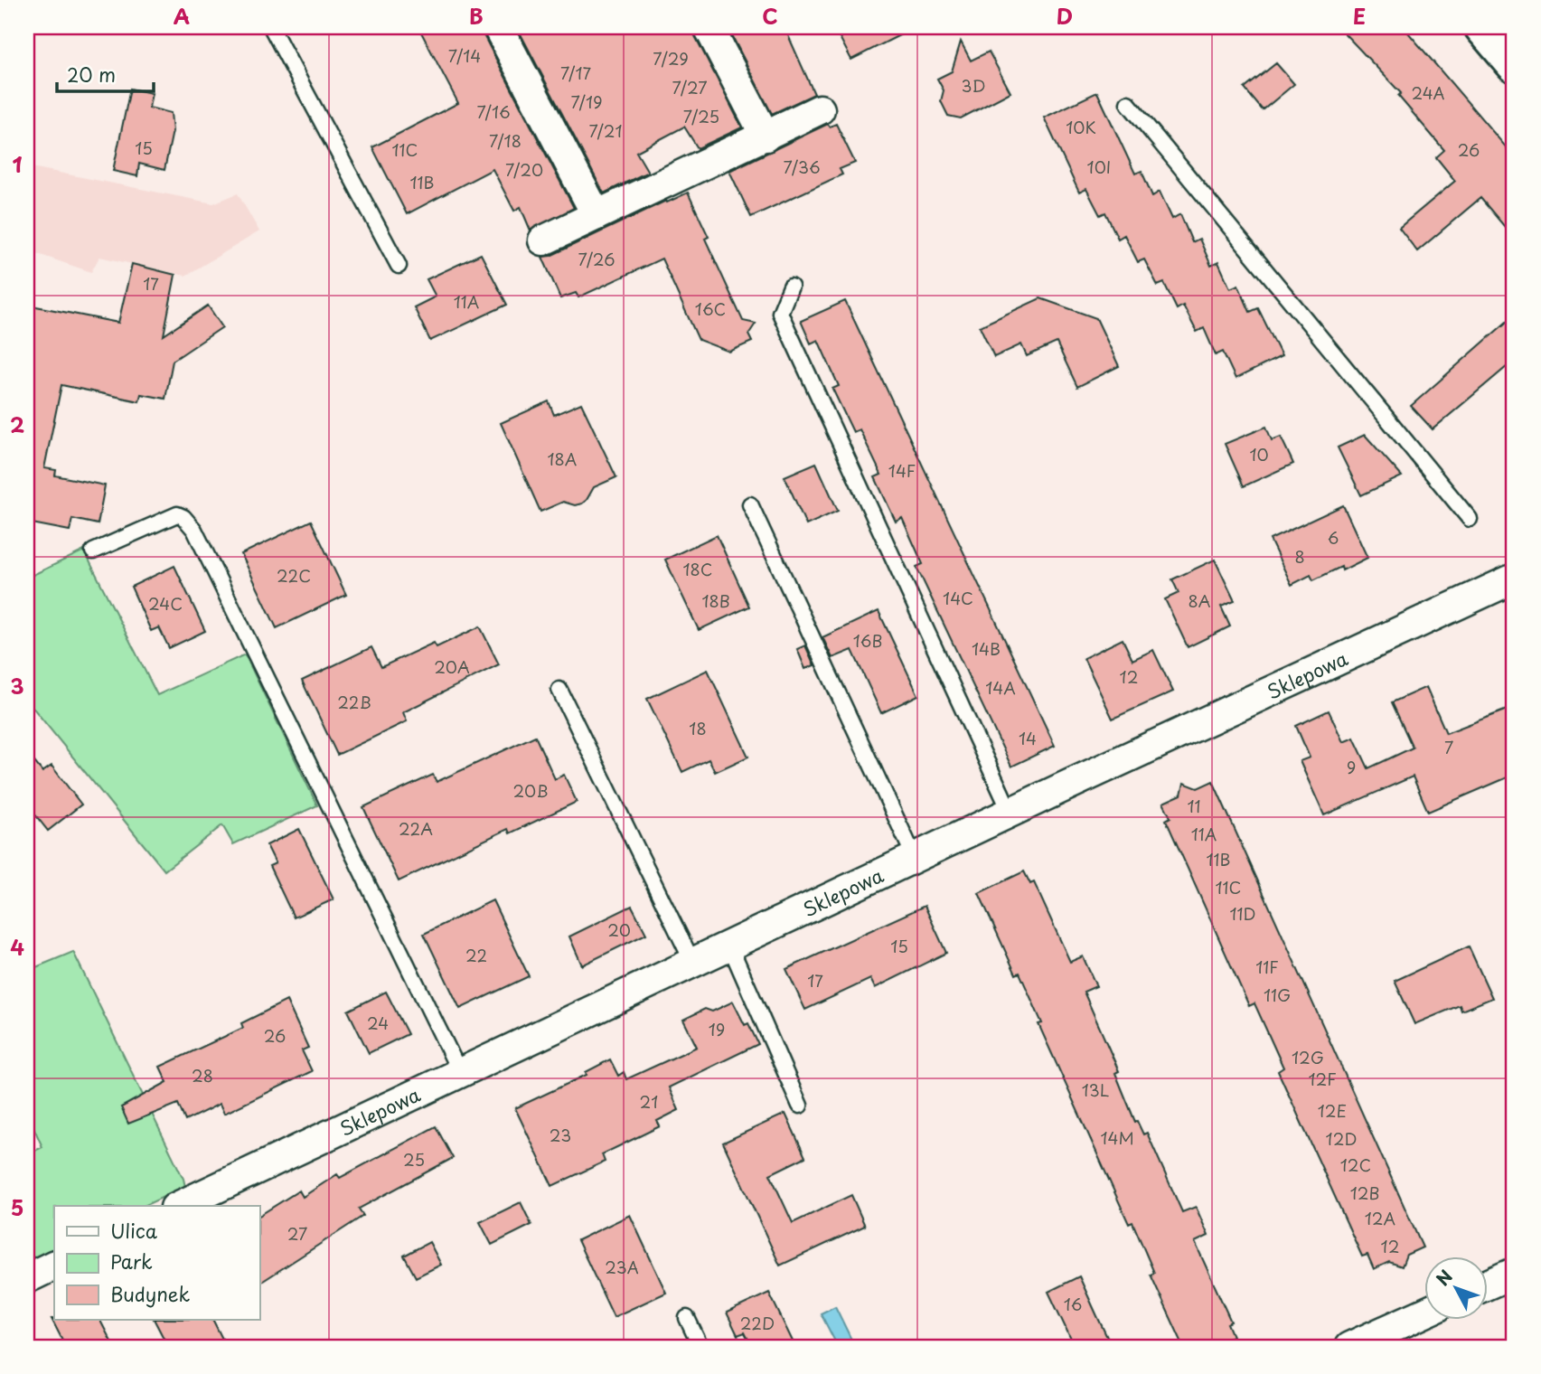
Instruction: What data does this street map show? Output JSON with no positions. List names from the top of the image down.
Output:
{
  "streets": {
    "street": ["Sklepowa"]
  },
  "house_numbers": [
    "7/14",
    "7/29",
    "7/17",
    "3D",
    "7/27",
    "24A",
    "7/19",
    "7/16",
    "7/25",
    "10K",
    "7/21",
    "7/18",
    "15",
    "11C",
    "26",
    "7/36",
    "10I",
    "7/20",
    "11B",
    "7/26",
    "17",
    "11A",
    "16C",
    "10",
    "18A",
    "14F",
    "6",
    "8",
    "18C",
    "22C",
    "14C",
    "18B",
    "8A",
    "24C",
    "16B",
    "14B",
    "20A",
    "12",
    "14A",
    "22B",
    "18",
    "14",
    "7",
    "9",
    "20B",
    "11",
    "22A",
    "11A",
    "11B",
    "11C",
    "11D",
    "20",
    "15",
    "22",
    "11F",
    "17",
    "11G",
    "24",
    "19",
    "26",
    "12G",
    "28",
    "12F",
    "13L",
    "21",
    "12E",
    "23",
    "14M",
    "12D",
    "25",
    "12C",
    "12B",
    "12A",
    "27",
    "12",
    "23A",
    "16",
    "22D"
  ],
  "legend": ["Ulica", "Park", "Budynek"],
  "scale_bar": "20 m",
  "north": "top left",
  "grid": {
    "columns": [
      "A",
      "B",
      "C",
      "D",
      "E"
    ],
    "rows": [
      "1",
      "2",
      "3",
      "4",
      "5"
    ]
  }
}
